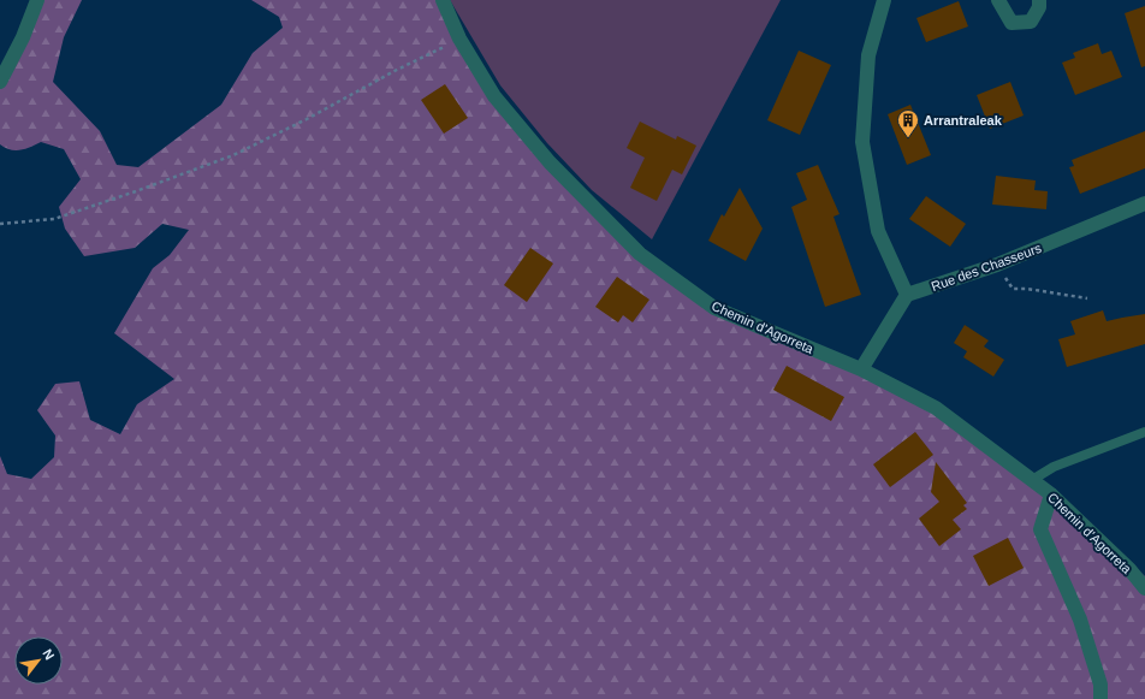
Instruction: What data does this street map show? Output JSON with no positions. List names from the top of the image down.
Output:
{
  "streets": {
    "street": ["Rue des Chasseurs", "Chemin d'Agorreta"]
  },
  "places": {
    "building": ["Arrantraleak"]
  },
  "north": "top right"
}
